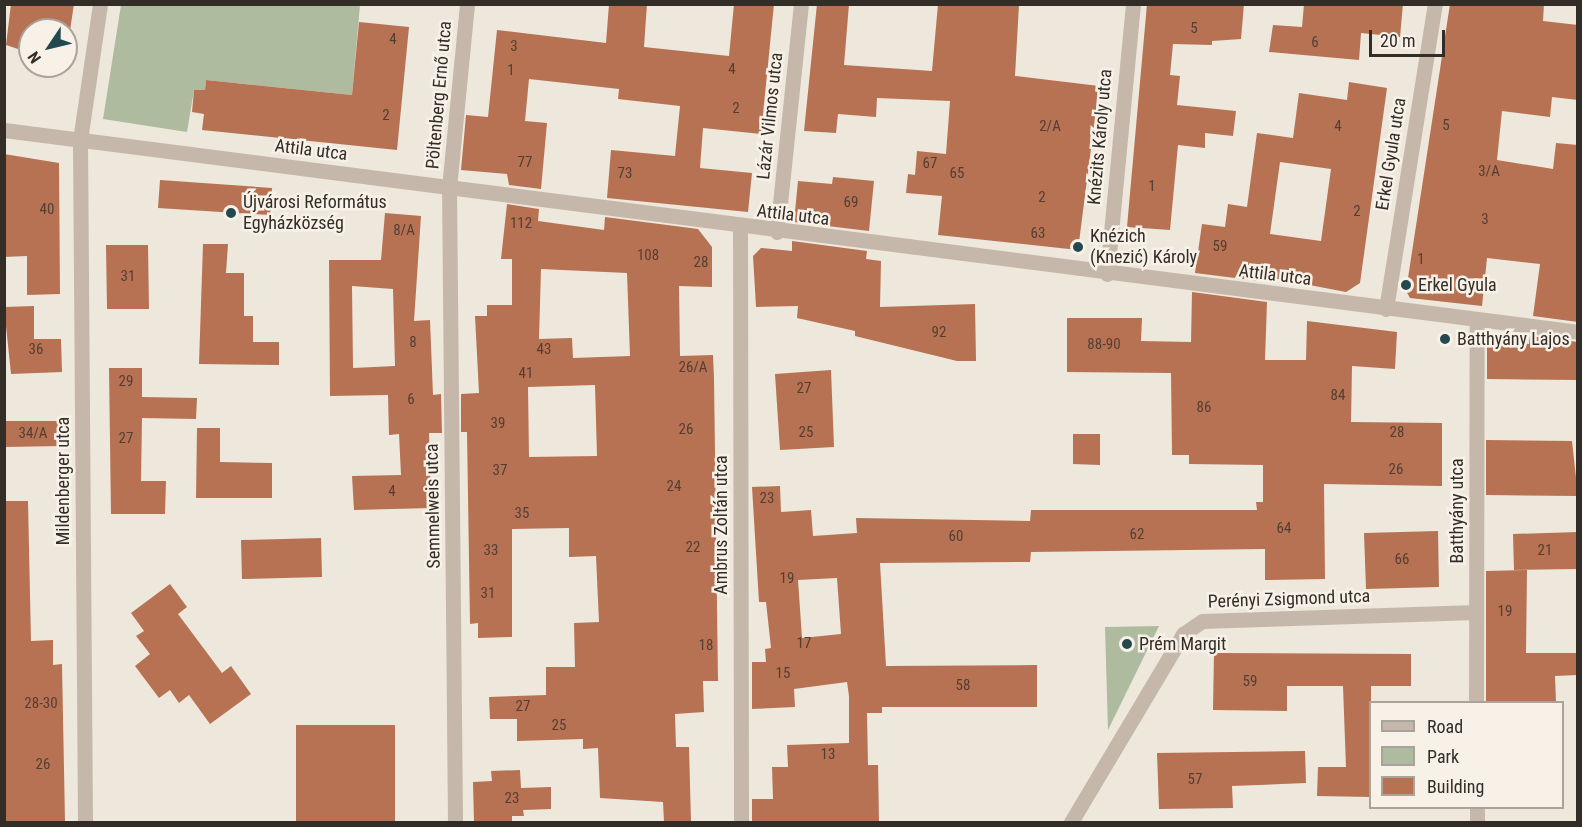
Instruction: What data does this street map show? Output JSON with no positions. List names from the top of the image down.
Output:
{
  "streets": {
    "street": [
      "Pöltenberg Ernő utca",
      "Lázár Vilmos utca",
      "Knézits Károly utca",
      "Attila utca",
      "Erkel Gyula utca",
      "Mildenberger utca",
      "Semmelweis utca",
      "Batthyány utca",
      "Ambrus Zoltán utca",
      "Perényi Zsigmond utca"
    ]
  },
  "crossings": [
    ["Pöltenberg Ernő utca", "Attila utca"],
    ["Pöltenberg Ernő utca", "Semmelweis utca"],
    ["Lázár Vilmos utca", "Attila utca"],
    ["Knézits Károly utca", "Attila utca"],
    ["Attila utca", "Erkel Gyula utca"],
    ["Attila utca", "Mildenberger utca"],
    ["Attila utca", "Semmelweis utca"],
    ["Attila utca", "Batthyány utca"],
    ["Attila utca", "Ambrus Zoltán utca"],
    ["Batthyány utca", "Perényi Zsigmond utca"]
  ],
  "places": [
    "Újvárosi Református Egyházközség",
    "Knézich (Knezić) Károly",
    "Erkel Gyula",
    "Batthyány Lajos",
    "Prém Margit"
  ],
  "house_numbers": [
    "5",
    "4",
    "6",
    "3",
    "4",
    "1",
    "2",
    "2",
    "5",
    "2/A",
    "4",
    "77",
    "67",
    "3/A",
    "73",
    "65",
    "1",
    "2",
    "69",
    "40",
    "2",
    "3",
    "112",
    "8/A",
    "63",
    "59",
    "108",
    "1",
    "28",
    "31",
    "92",
    "8",
    "88-90",
    "36",
    "43",
    "26/A",
    "41",
    "29",
    "27",
    "84",
    "6",
    "86",
    "39",
    "26",
    "25",
    "28",
    "34/A",
    "27",
    "26",
    "37",
    "24",
    "4",
    "23",
    "35",
    "64",
    "62",
    "60",
    "22",
    "33",
    "21",
    "66",
    "19",
    "31",
    "19",
    "17",
    "18",
    "15",
    "59",
    "58",
    "28-30",
    "27",
    "25",
    "13",
    "26",
    "57",
    "23"
  ],
  "legend": ["Road", "Park", "Building"],
  "scale_bar": "20 m",
  "north": "bottom left"
}
